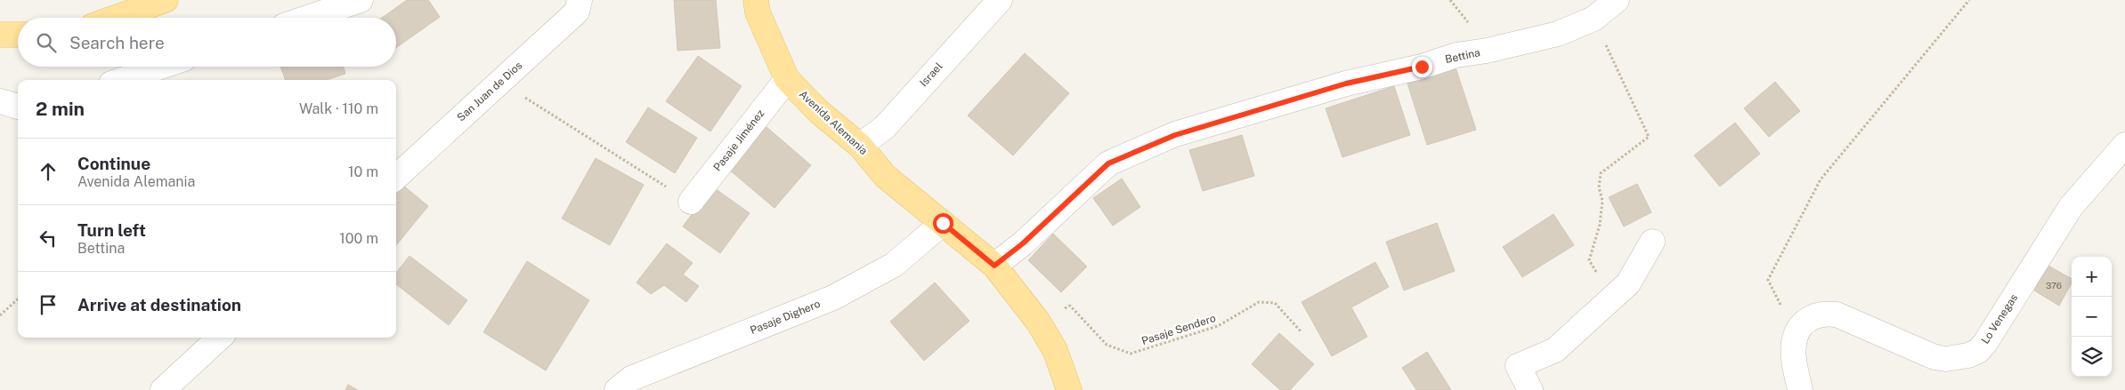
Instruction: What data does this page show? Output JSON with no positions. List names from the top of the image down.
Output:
{
  "streets": {
    "main road": ["Avenida Alemania"],
    "street": [
      "Bettina",
      "Israel",
      "San Juan de Dios",
      "Pasaje Jiménez",
      "Pasaje Dighero",
      "Lo Venegas"
    ],
    "path": ["Pasaje Sendero"]
  },
  "crossings": [
    ["Bettina", "Avenida Alemania"],
    ["Israel", "Avenida Alemania"],
    ["Avenida Alemania", "Pasaje Jiménez"],
    ["Avenida Alemania", "Pasaje Dighero"],
    ["Avenida Alemania", "Pasaje Sendero"]
  ],
  "house_numbers": ["376"],
  "page": {
    "search": "Search here",
    "heading": ["2 min", "Walk · 110 m"],
    "list": [
      ["Continue", "Avenida Alemania", "10 m"],
      ["Turn left", "Bettina", "100 m"],
      "Arrive at destination"
    ],
    "map_buttons": ["+", "−"]
  }
}
